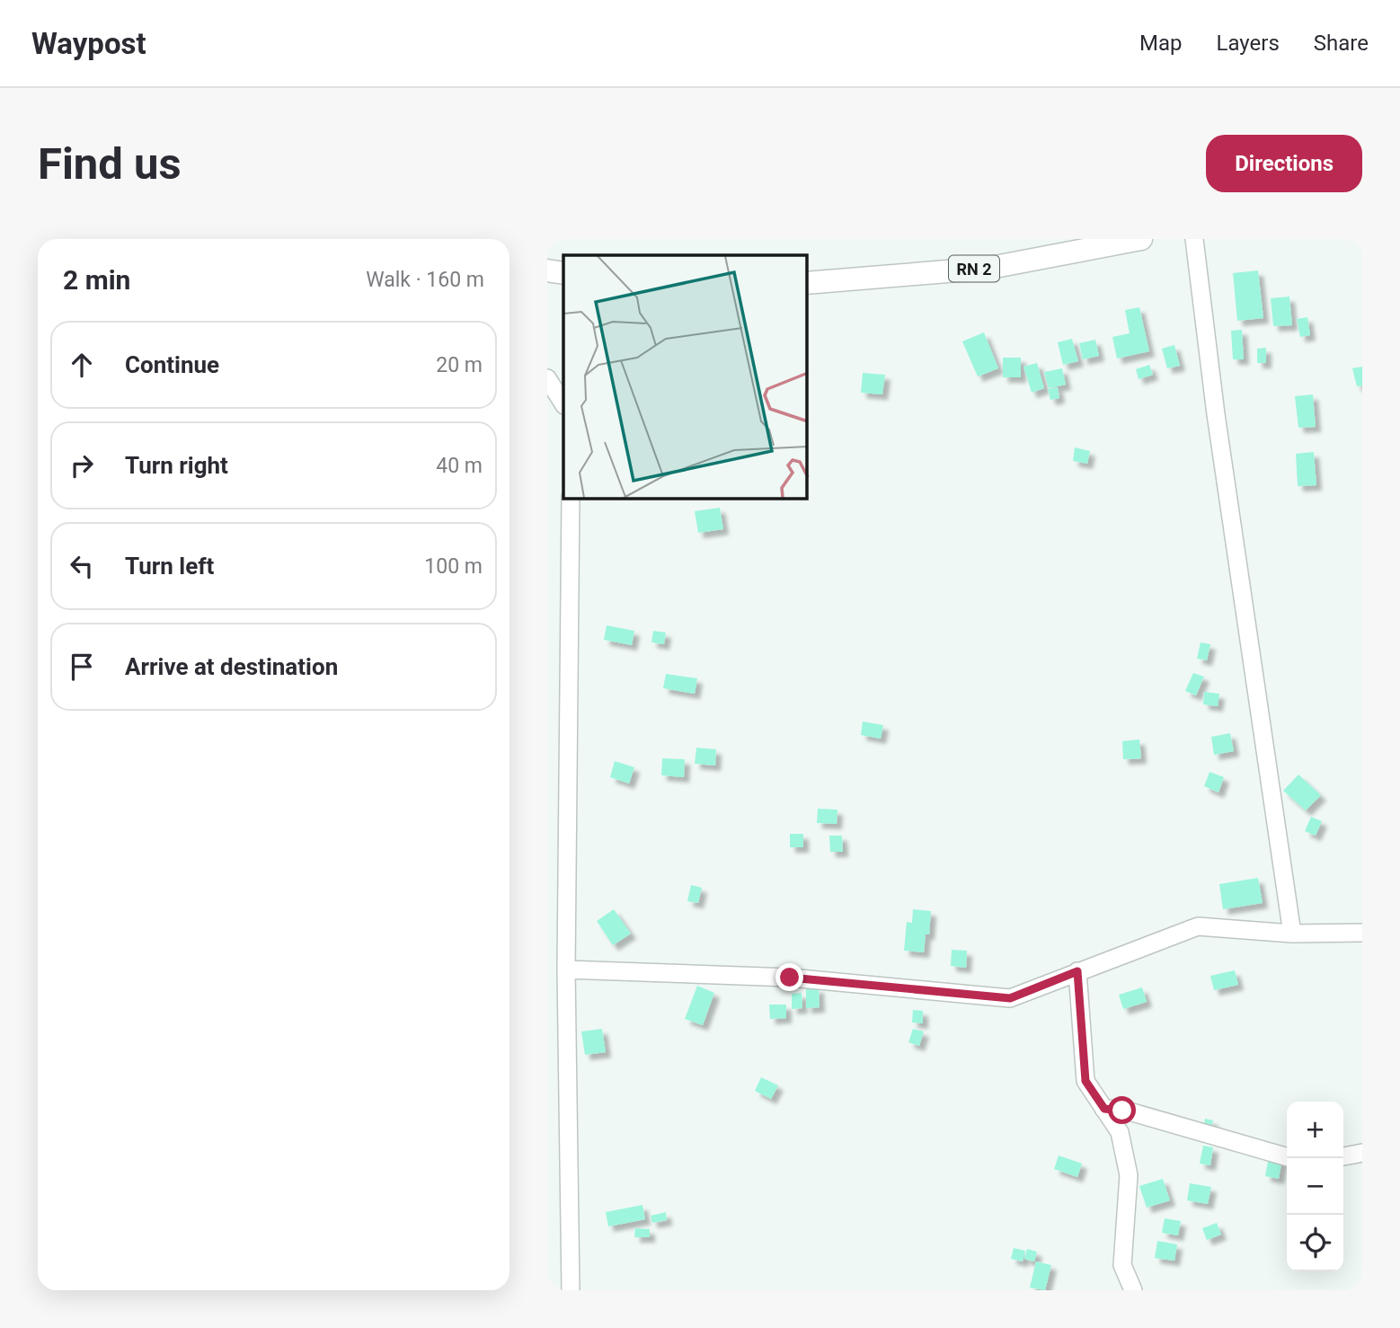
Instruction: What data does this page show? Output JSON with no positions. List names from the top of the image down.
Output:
{
  "streets": {
    "main road": ["RN 2"]
  },
  "page": {
    "header": "Waypost",
    "nav": ["Map", "Layers", "Share"],
    "buttons": "Directions",
    "title": "Find us",
    "heading": ["2 min", "Walk · 160 m"],
    "list": [
      ["Continue", "20 m"],
      ["Turn right", "40 m"],
      ["Turn left", "100 m"],
      "Arrive at destination"
    ],
    "map_buttons": ["+", "−"]
  }
}
